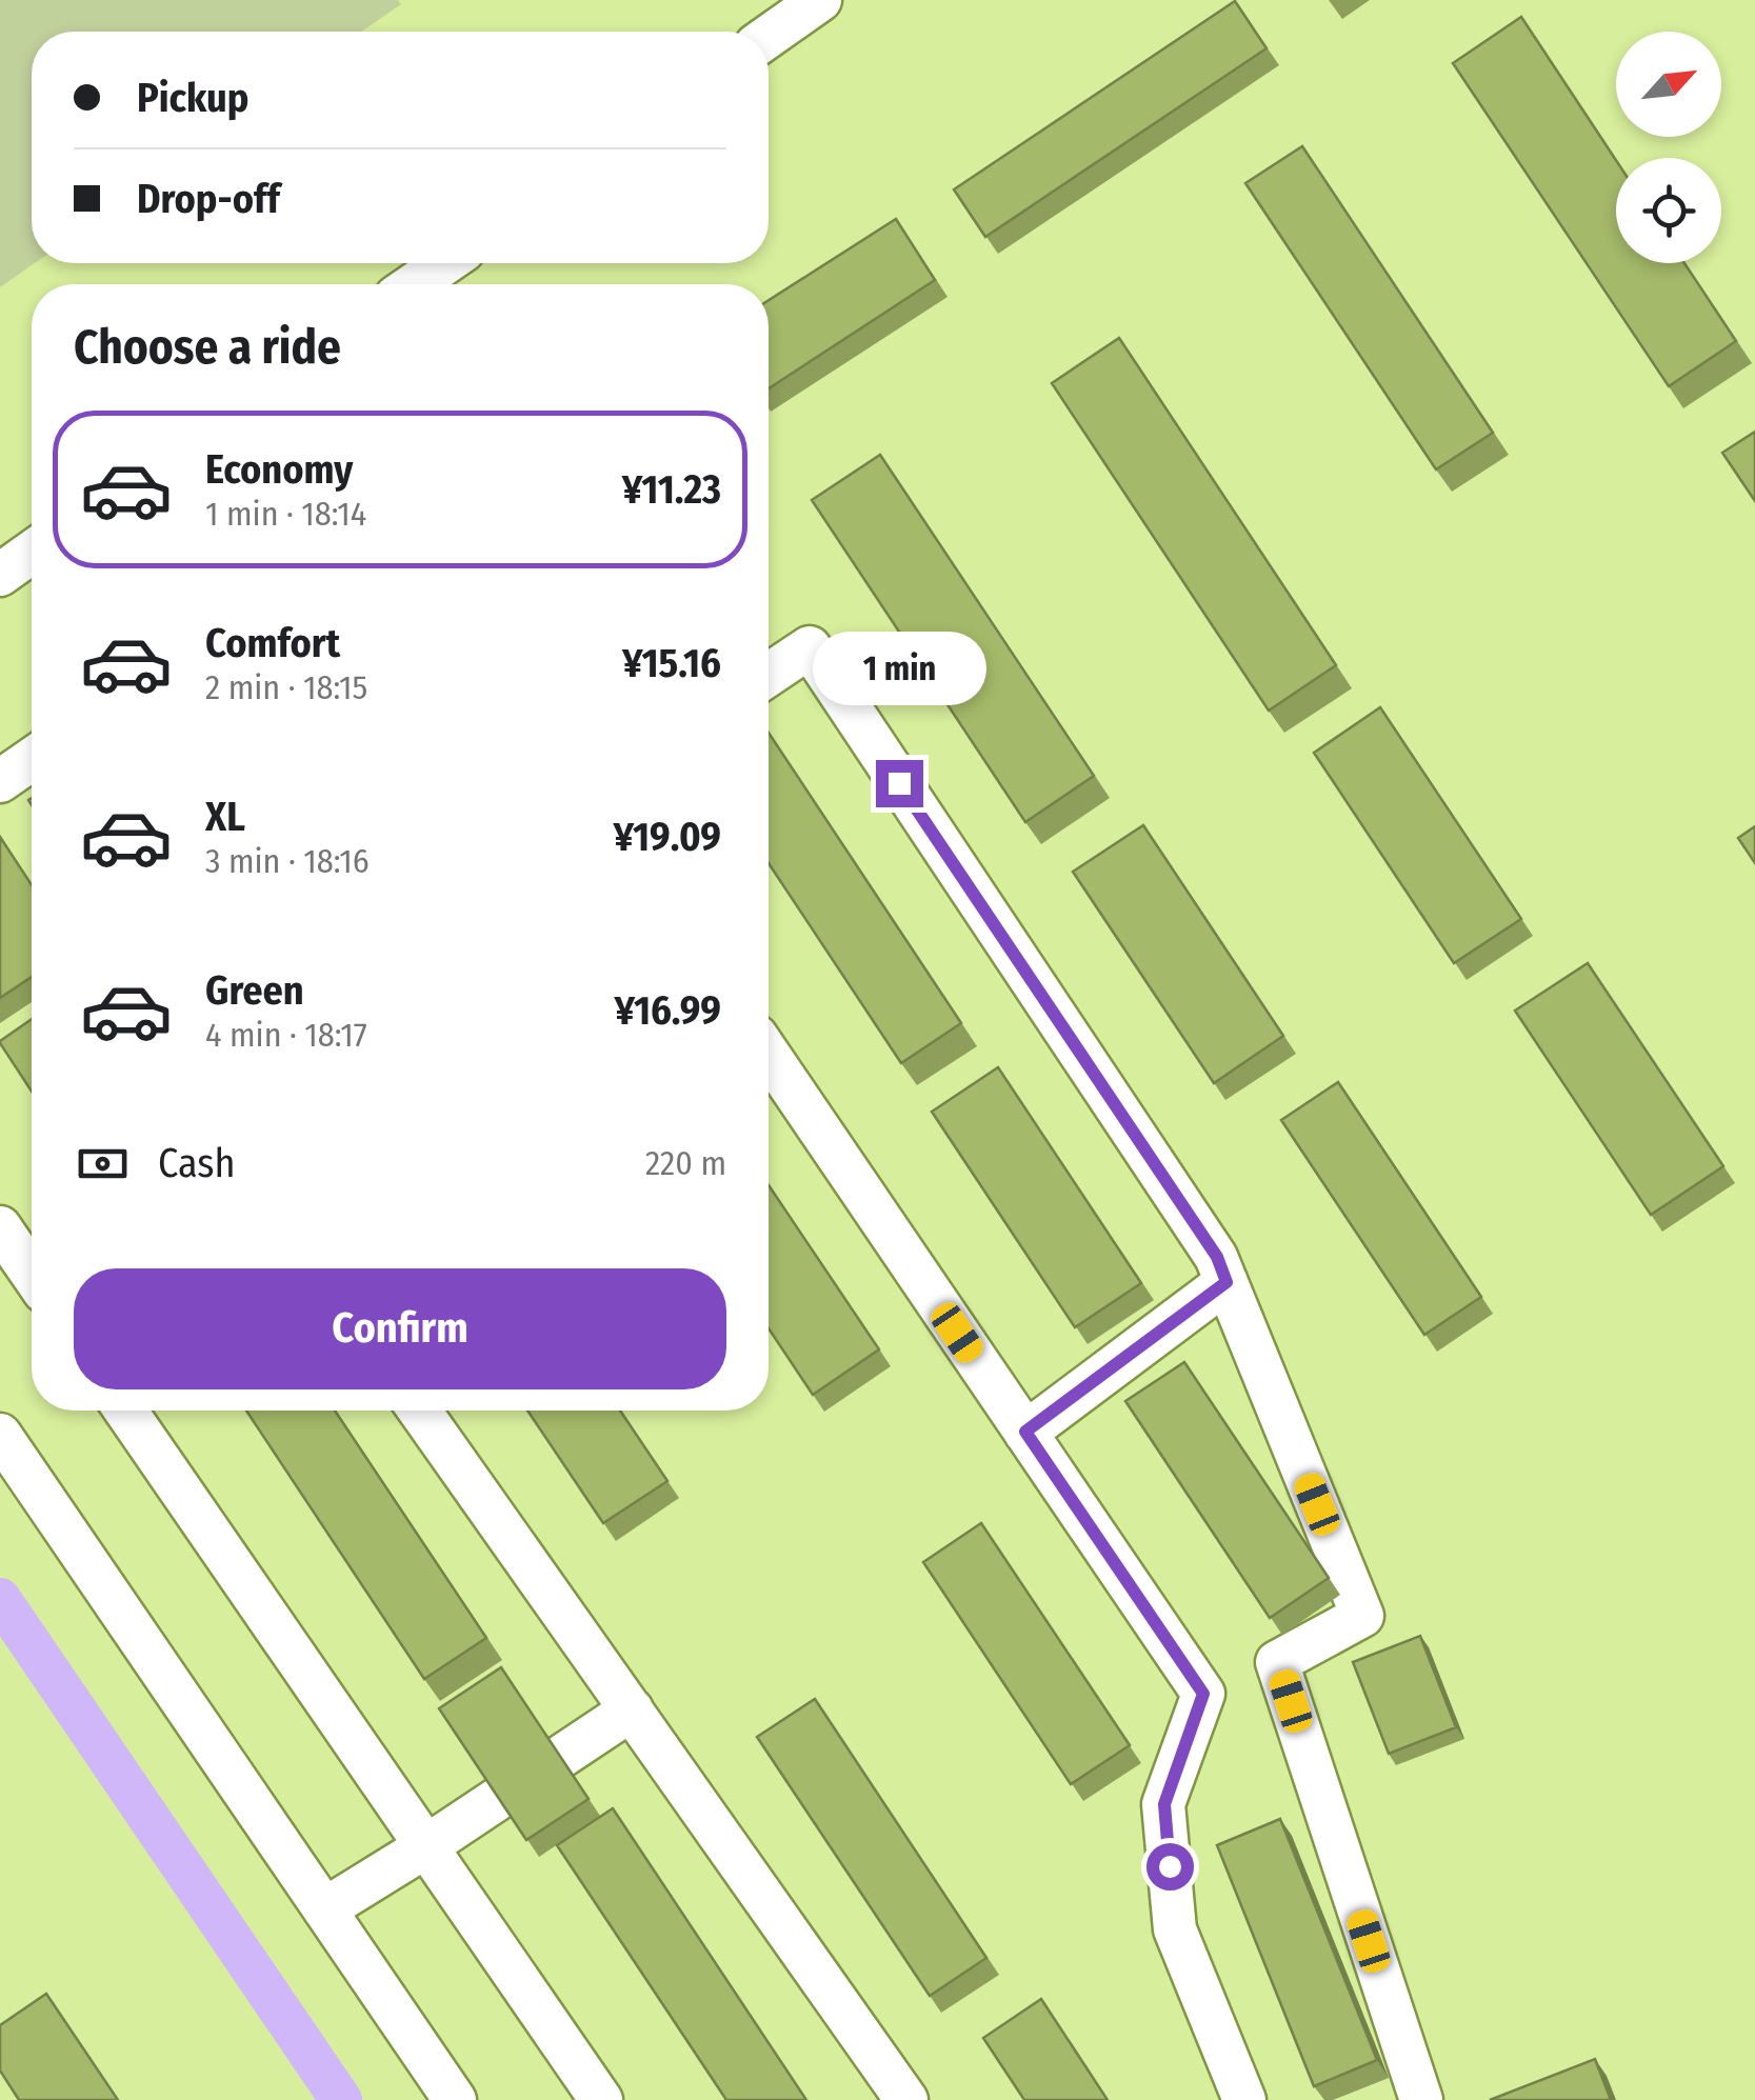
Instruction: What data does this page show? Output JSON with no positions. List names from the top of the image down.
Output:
{
  "north": "top right",
  "page": {
    "banner": ["Pickup", "Drop-off"],
    "heading": "Choose a ride",
    "list": [
      {
        "name": "Economy",
        "note": "1 min · 18:14",
        "value": "¥11.23"
      },
      {
        "name": "Comfort",
        "note": "2 min · 18:15",
        "value": "¥15.16"
      },
      {
        "name": "XL",
        "note": "3 min · 18:16",
        "value": "¥19.09"
      },
      {
        "name": "Green",
        "note": "4 min · 18:17",
        "value": "¥16.99"
      }
    ],
    "bubble": "1 min",
    "pay": ["Cash", "220 m"],
    "buttons": "Confirm"
  }
}
